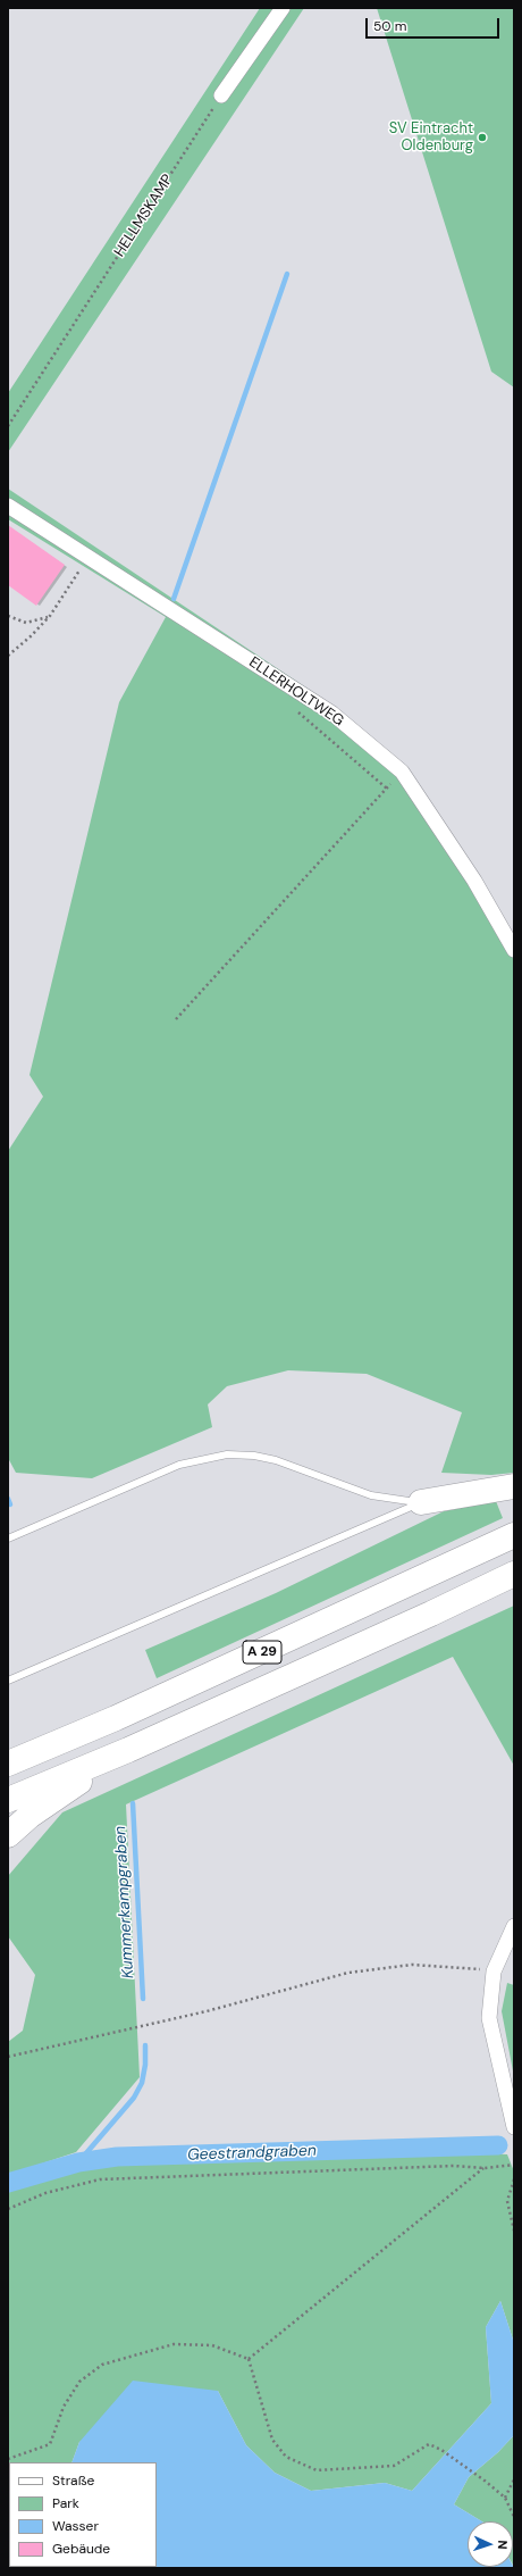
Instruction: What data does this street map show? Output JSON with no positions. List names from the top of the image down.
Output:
{
  "streets": {
    "highway": ["A 29"],
    "street": ["ELLERHOLTWEG"],
    "path": ["HELLMSKAMP"]
  },
  "water": ["Kummerkampgraben", "Geestrandgraben"],
  "places": ["SV Eintracht Oldenburg"],
  "legend": [
    "Straße",
    "Park",
    "Wasser",
    "Gebäude"
  ],
  "scale_bar": "50 m",
  "north": "right"
}
